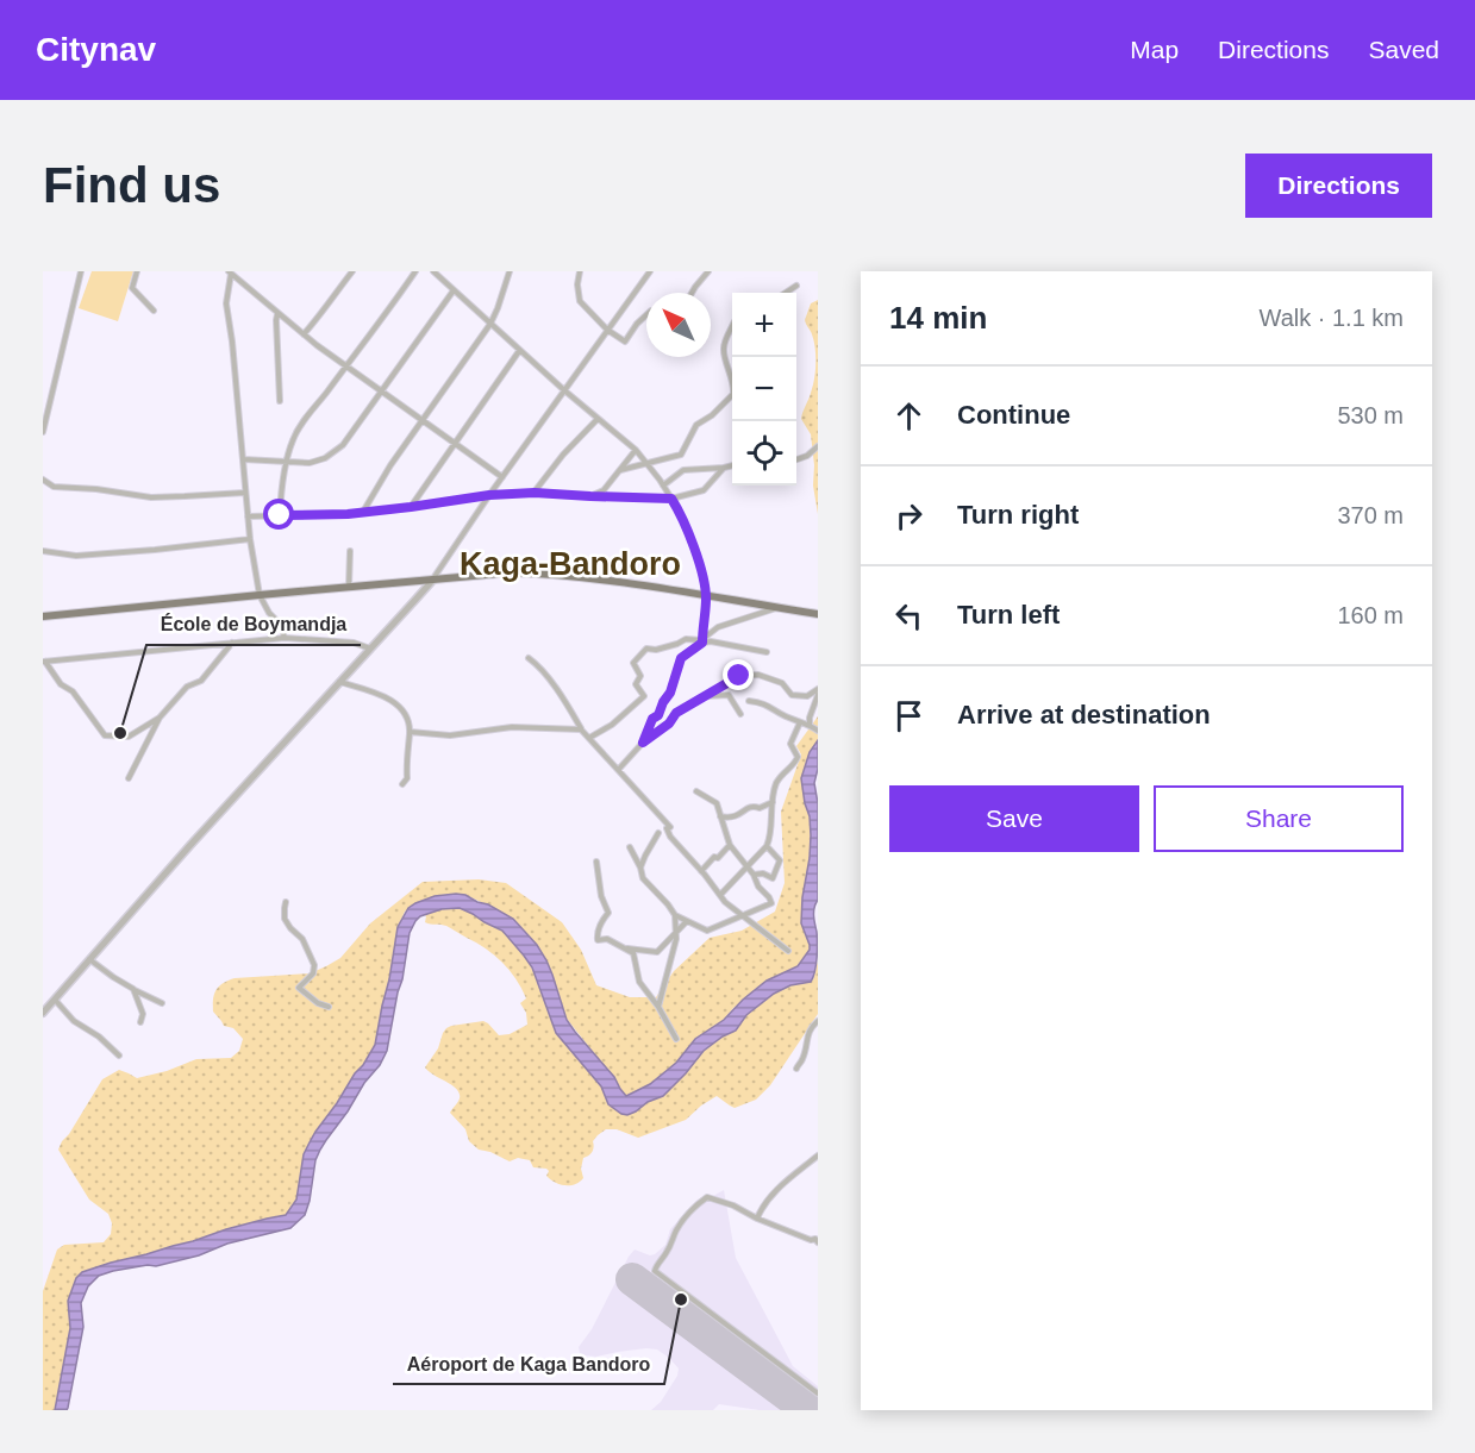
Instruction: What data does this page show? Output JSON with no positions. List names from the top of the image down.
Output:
{
  "districts": ["Kaga-Bandoro"],
  "places": ["École de Boymandja", "Aéroport de Kaga Bandoro"],
  "north": "top left",
  "page": {
    "header": "Citynav",
    "nav": ["Map", "Directions", "Saved"],
    "buttons": [
      "Directions",
      ["Save", "Share"]
    ],
    "title": "Find us",
    "heading": ["14 min", "Walk · 1.1 km"],
    "map_buttons": ["+", "−"],
    "list": [
      ["Continue", "530 m"],
      ["Turn right", "370 m"],
      ["Turn left", "160 m"],
      "Arrive at destination"
    ]
  }
}
